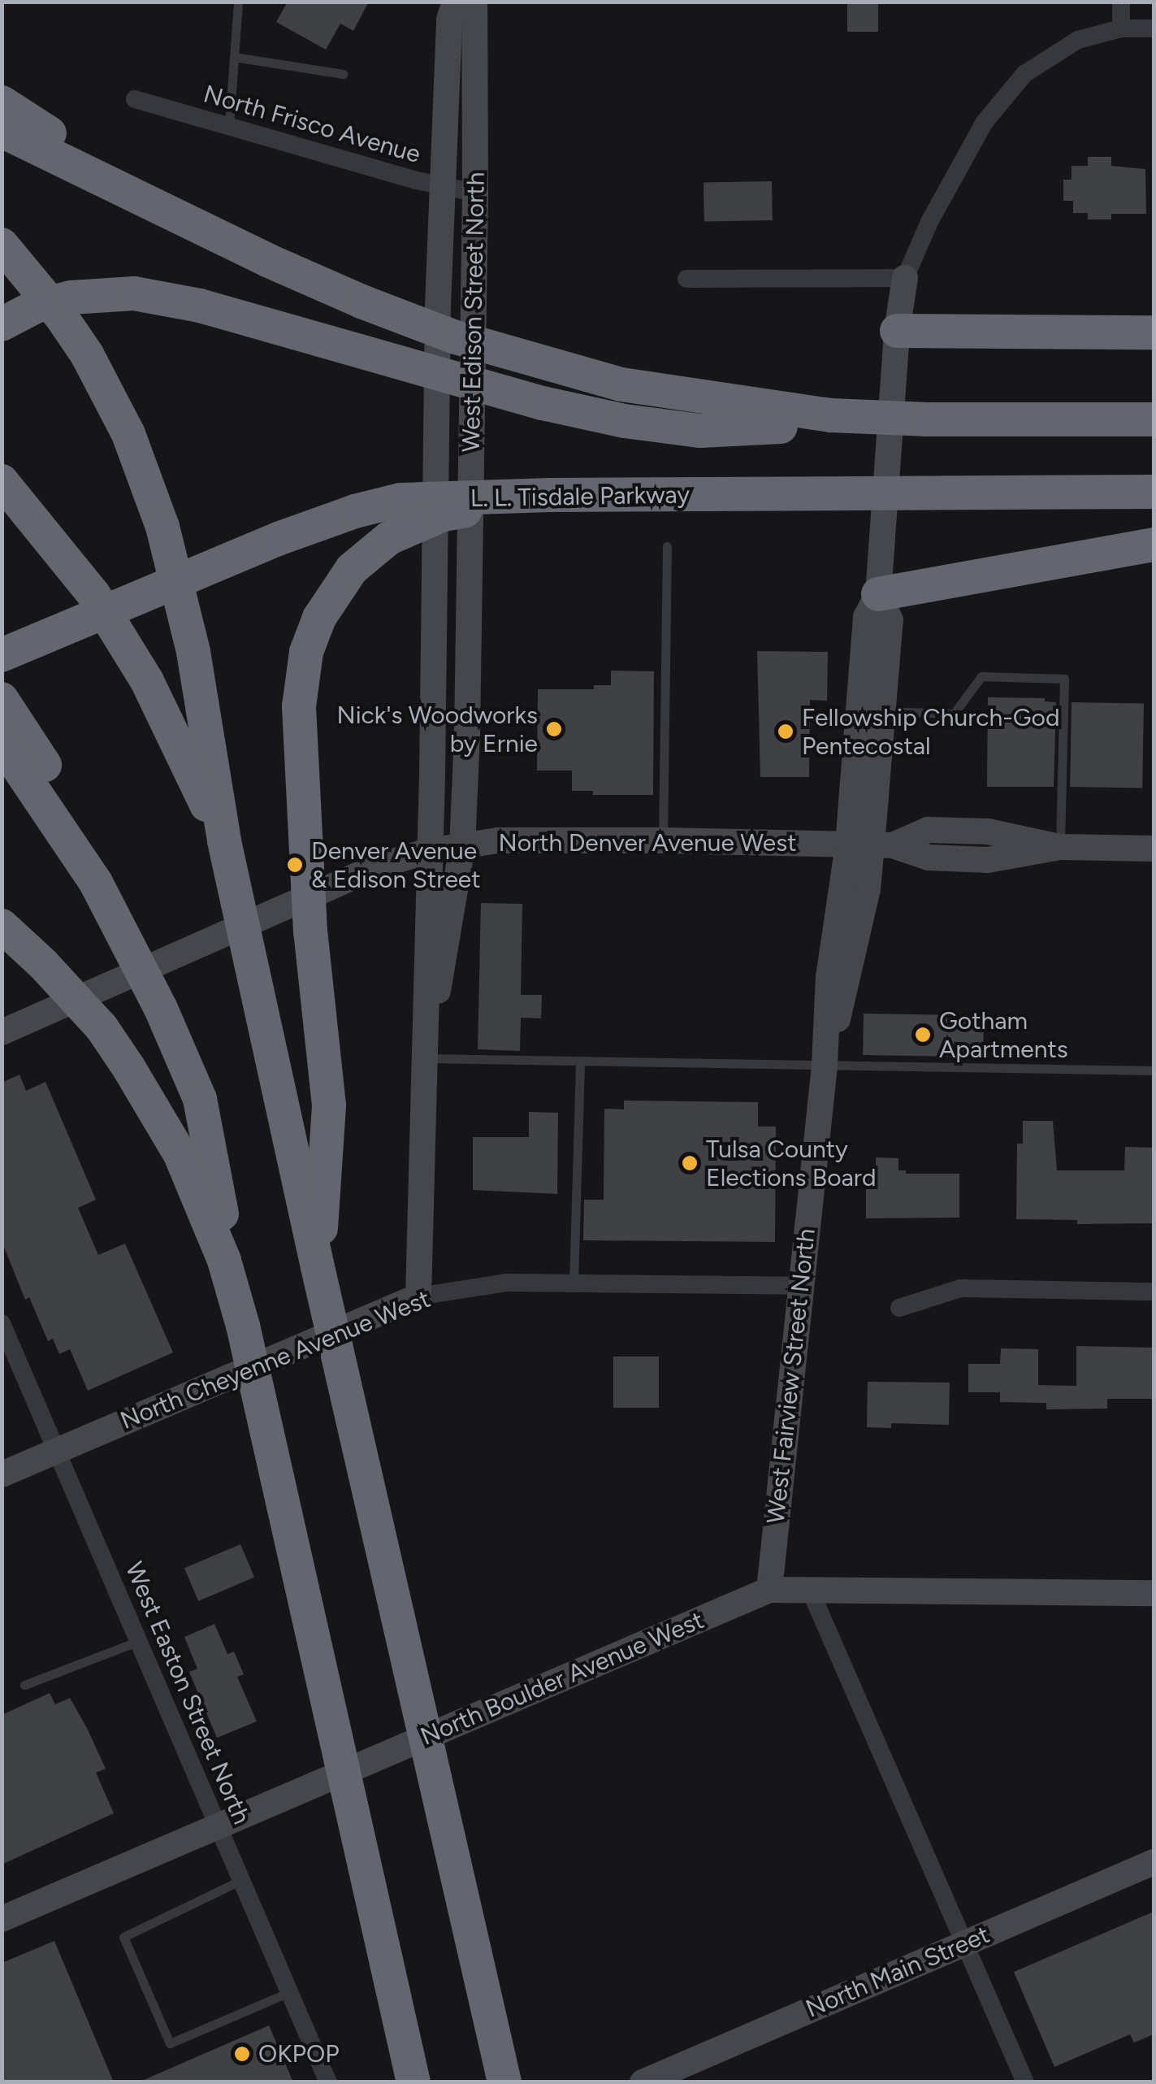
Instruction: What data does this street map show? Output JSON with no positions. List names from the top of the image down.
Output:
{
  "streets": {
    "highway": ["L. L. Tisdale Parkway"],
    "street": [
      "North Frisco Avenue",
      "West Edison Street North",
      "North Denver Avenue West",
      "North Cheyenne Avenue West",
      "West Fairview Street North",
      "North Boulder Avenue West",
      "West Easton Street North",
      "North Main Street"
    ]
  },
  "crossings": [
    ["North Frisco Avenue", "West Edison Street North"],
    ["West Edison Street North", "North Denver Avenue West"],
    ["West Edison Street North", "North Cheyenne Avenue West"],
    ["North Denver Avenue West", "West Fairview Street North"],
    ["North Cheyenne Avenue West", "West Fairview Street North"],
    ["North Cheyenne Avenue West", "West Easton Street North"],
    ["West Fairview Street North", "North Boulder Avenue West"],
    ["North Boulder Avenue West", "West Easton Street North"]
  ],
  "places": [
    "Nick's Woodworks by Ernie",
    "Fellowship Church-God Pentecostal",
    "Denver Avenue & Edison Street",
    "Gotham Apartments",
    "Tulsa County Elections Board",
    "OKPOP"
  ]
}
